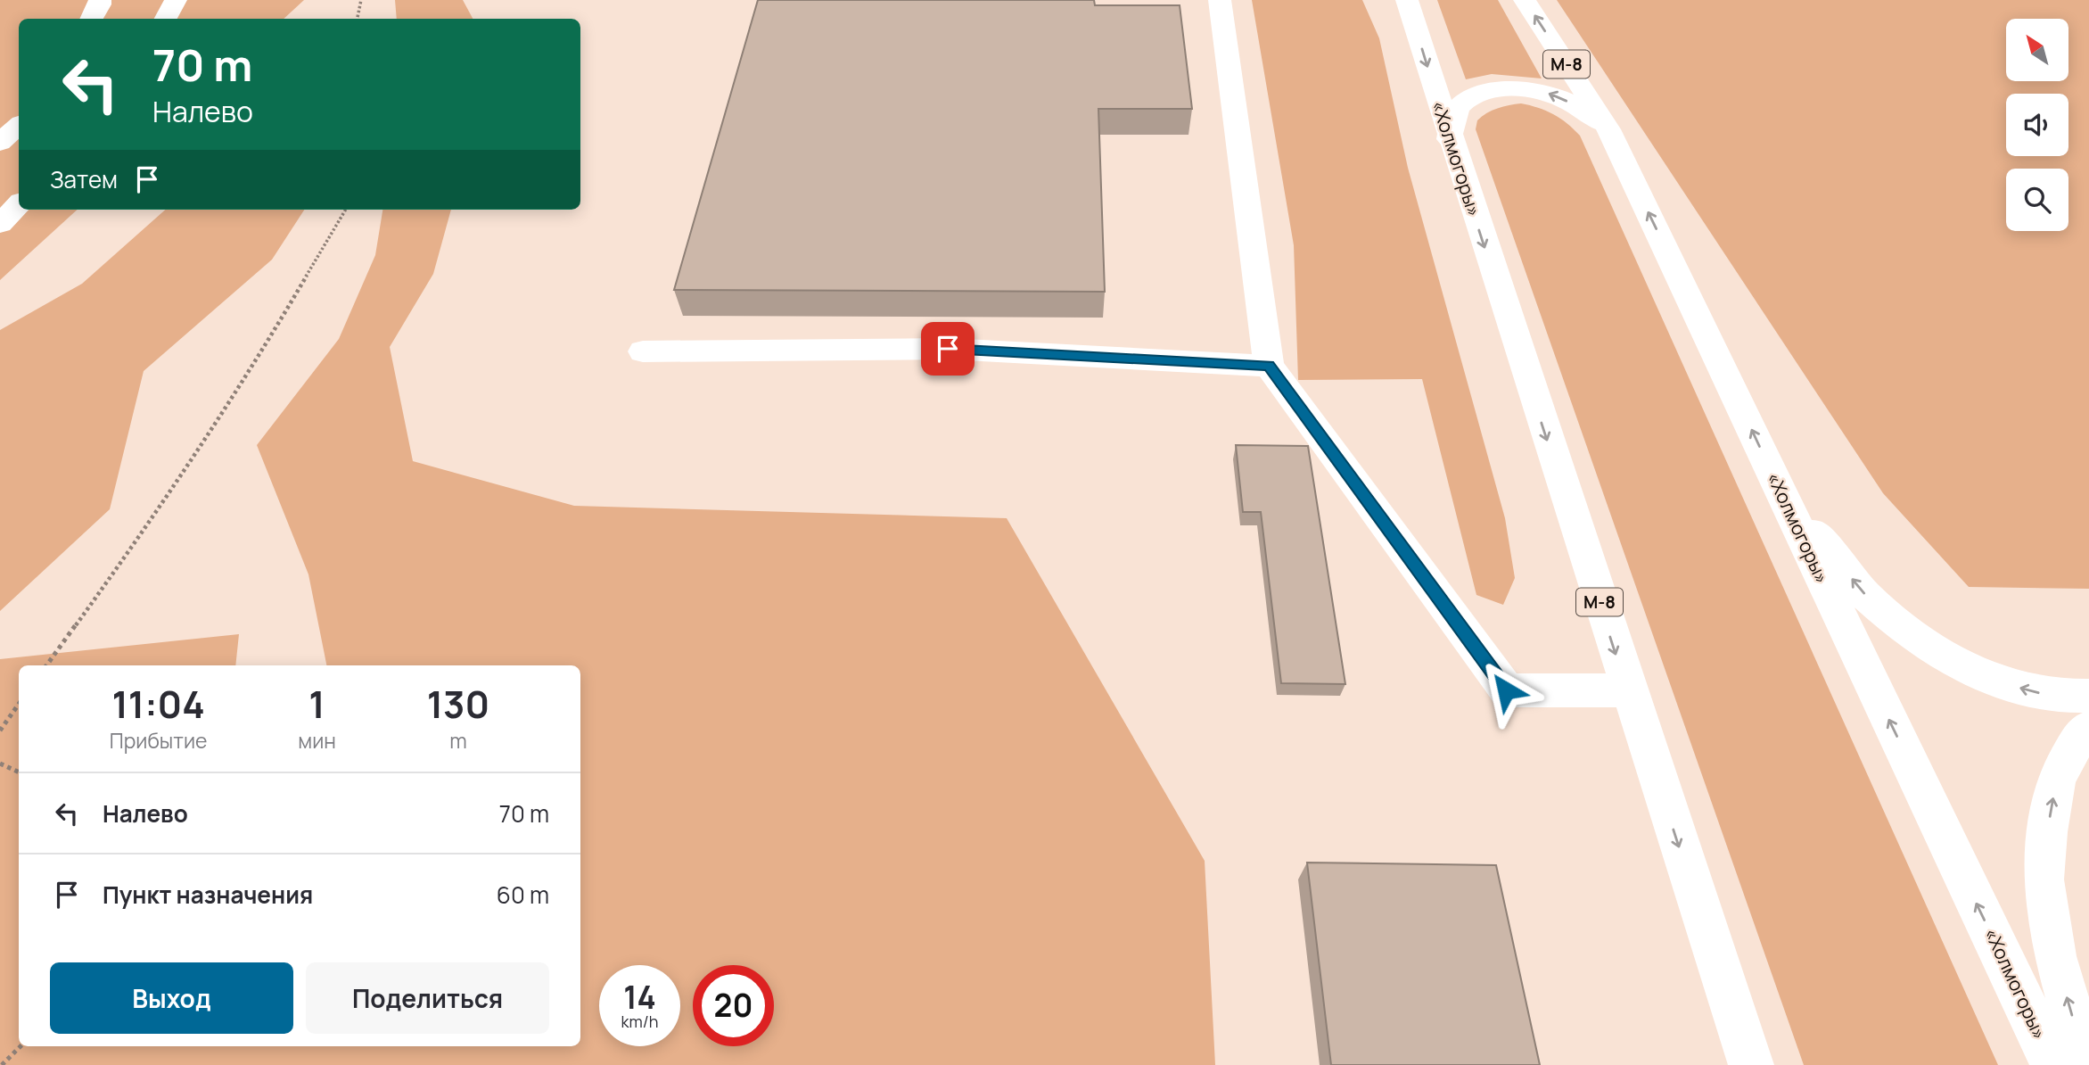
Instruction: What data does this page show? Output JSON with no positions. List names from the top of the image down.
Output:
{
  "streets": {
    "main road": ["М-8", "«Холмогоры»"]
  },
  "north": "top left",
  "page": {
    "turn": ["70 m", "Налево"],
    "then": "Затем",
    "eta": [
      "11:04",
      "Прибытие",
      "1",
      "мин",
      "130",
      "m"
    ],
    "list": [
      {
        "name": "Налево",
        "value": "70 m"
      },
      {
        "name": "Пункт назначения",
        "value": "60 m"
      }
    ],
    "buttons": ["Выход", "Поделиться"],
    "speed": "14 km/h",
    "limit": "20"
  }
}
